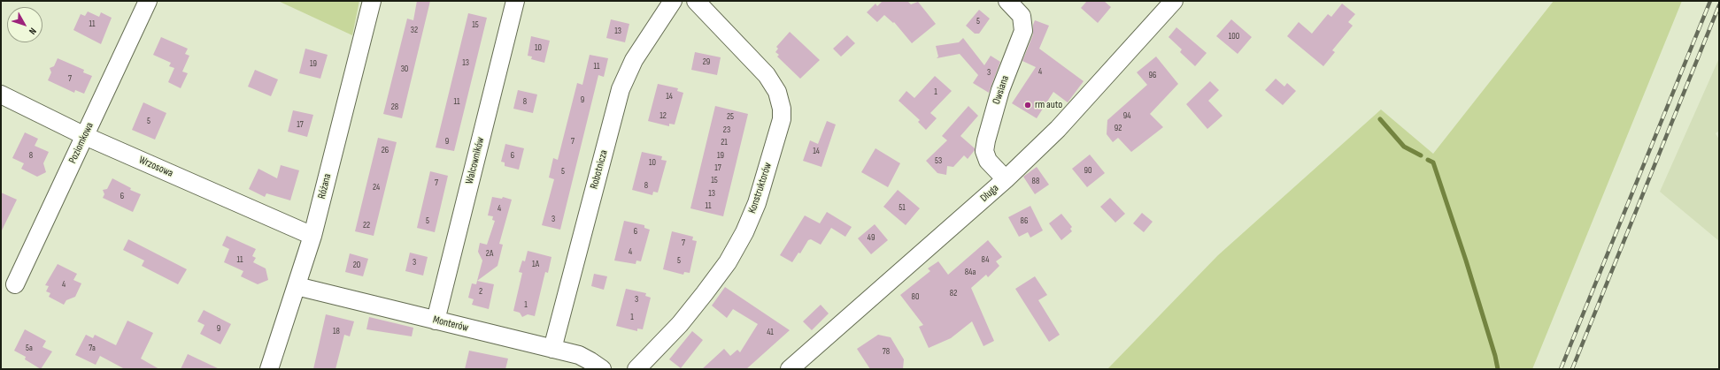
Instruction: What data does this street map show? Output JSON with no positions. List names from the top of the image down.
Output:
{
  "streets": {
    "street": [
      "Owsiana",
      "Poziomkowa",
      "Walcowników",
      "Wrzosowa",
      "Robotnicza",
      "Różana",
      "Konstruktorów",
      "Długa",
      "Monterów"
    ]
  },
  "crossings": [
    ["Owsiana", "Długa"],
    ["Poziomkowa", "Wrzosowa"],
    ["Walcowników", "Monterów"],
    ["Wrzosowa", "Różana"],
    ["Robotnicza", "Monterów"],
    ["Różana", "Monterów"]
  ],
  "places": ["rm auto"],
  "house_numbers": [
    "5",
    "11",
    "15",
    "32",
    "13",
    "100",
    "10",
    "29",
    "13",
    "19",
    "11",
    "30",
    "4",
    "3",
    "96",
    "7",
    "1",
    "14",
    "9",
    "11",
    "8",
    "28",
    "12",
    "94",
    "25",
    "5",
    "17",
    "92",
    "23",
    "9",
    "7",
    "21",
    "26",
    "14",
    "8",
    "6",
    "19",
    "53",
    "10",
    "17",
    "90",
    "5",
    "15",
    "88",
    "7",
    "8",
    "24",
    "13",
    "6",
    "11",
    "51",
    "4",
    "3",
    "5",
    "86",
    "22",
    "6",
    "49",
    "7",
    "4",
    "2A",
    "11",
    "84",
    "5",
    "3",
    "1A",
    "20",
    "84a",
    "4",
    "2",
    "82",
    "80",
    "3",
    "1",
    "1",
    "9",
    "18",
    "41",
    "5a",
    "7a",
    "78"
  ],
  "north": "bottom right"
}
